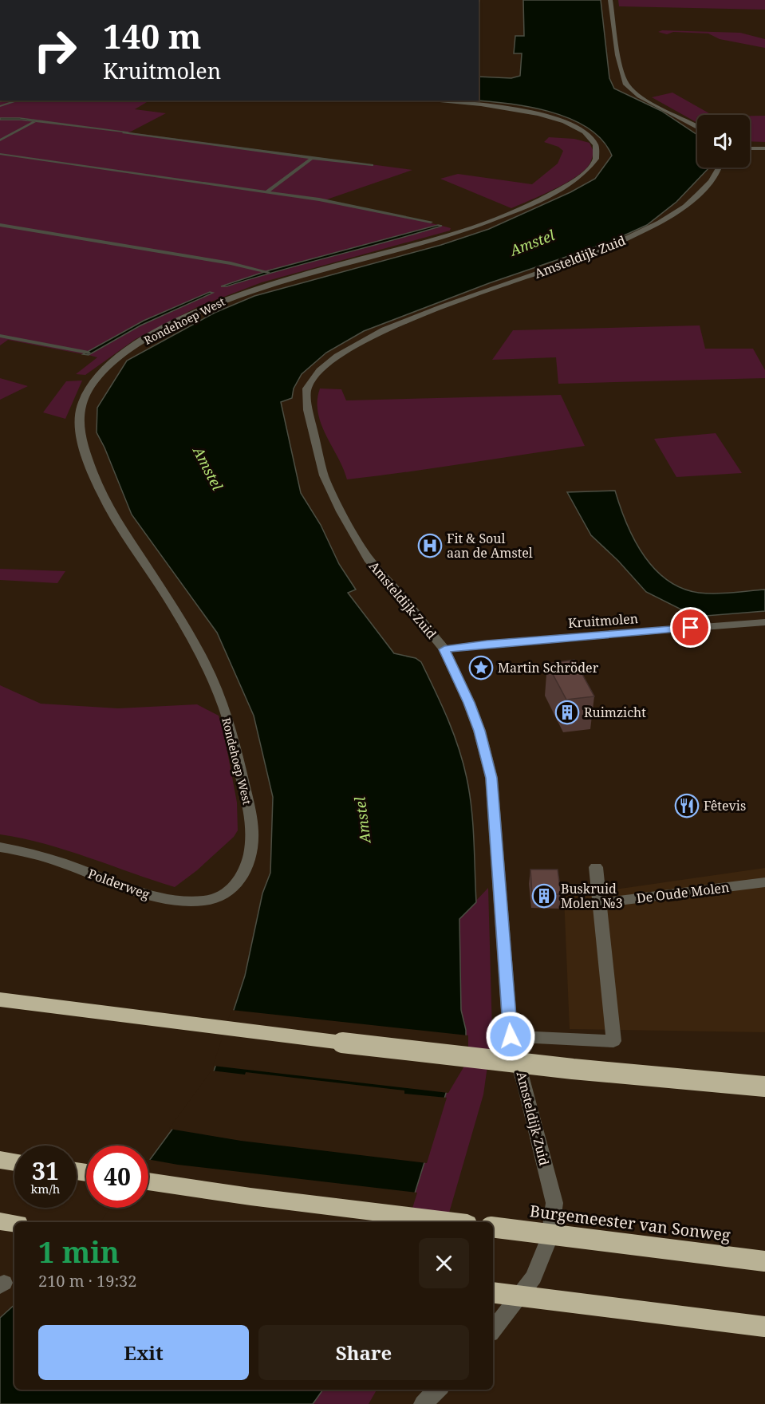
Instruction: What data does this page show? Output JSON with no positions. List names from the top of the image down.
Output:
{
  "streets": {
    "highway": ["Burgemeester van Sonweg"],
    "street": [
      "Amsteldijk Zuid",
      "Rondehoep West",
      "Kruitmolen",
      "Polderweg",
      "De Oude Molen"
    ]
  },
  "crossings": [
    ["Amsteldijk Zuid", "Kruitmolen"],
    ["Rondehoep West", "Polderweg"]
  ],
  "water": ["Amstel"],
  "places": {
    "hospital": ["Fit & Soul aan de Amstel"],
    "place": ["Martin Schröder"],
    "building": ["Ruimzicht", "Buskruid Molen №3"],
    "restaurant": ["Fêtevis"]
  },
  "page": {
    "turn": ["140 m", "Kruitmolen"],
    "speed": "31 km/h",
    "limit": "40",
    "heading": ["1 min", "210 m · 19:32"],
    "buttons": ["Exit", "Share"]
  }
}
